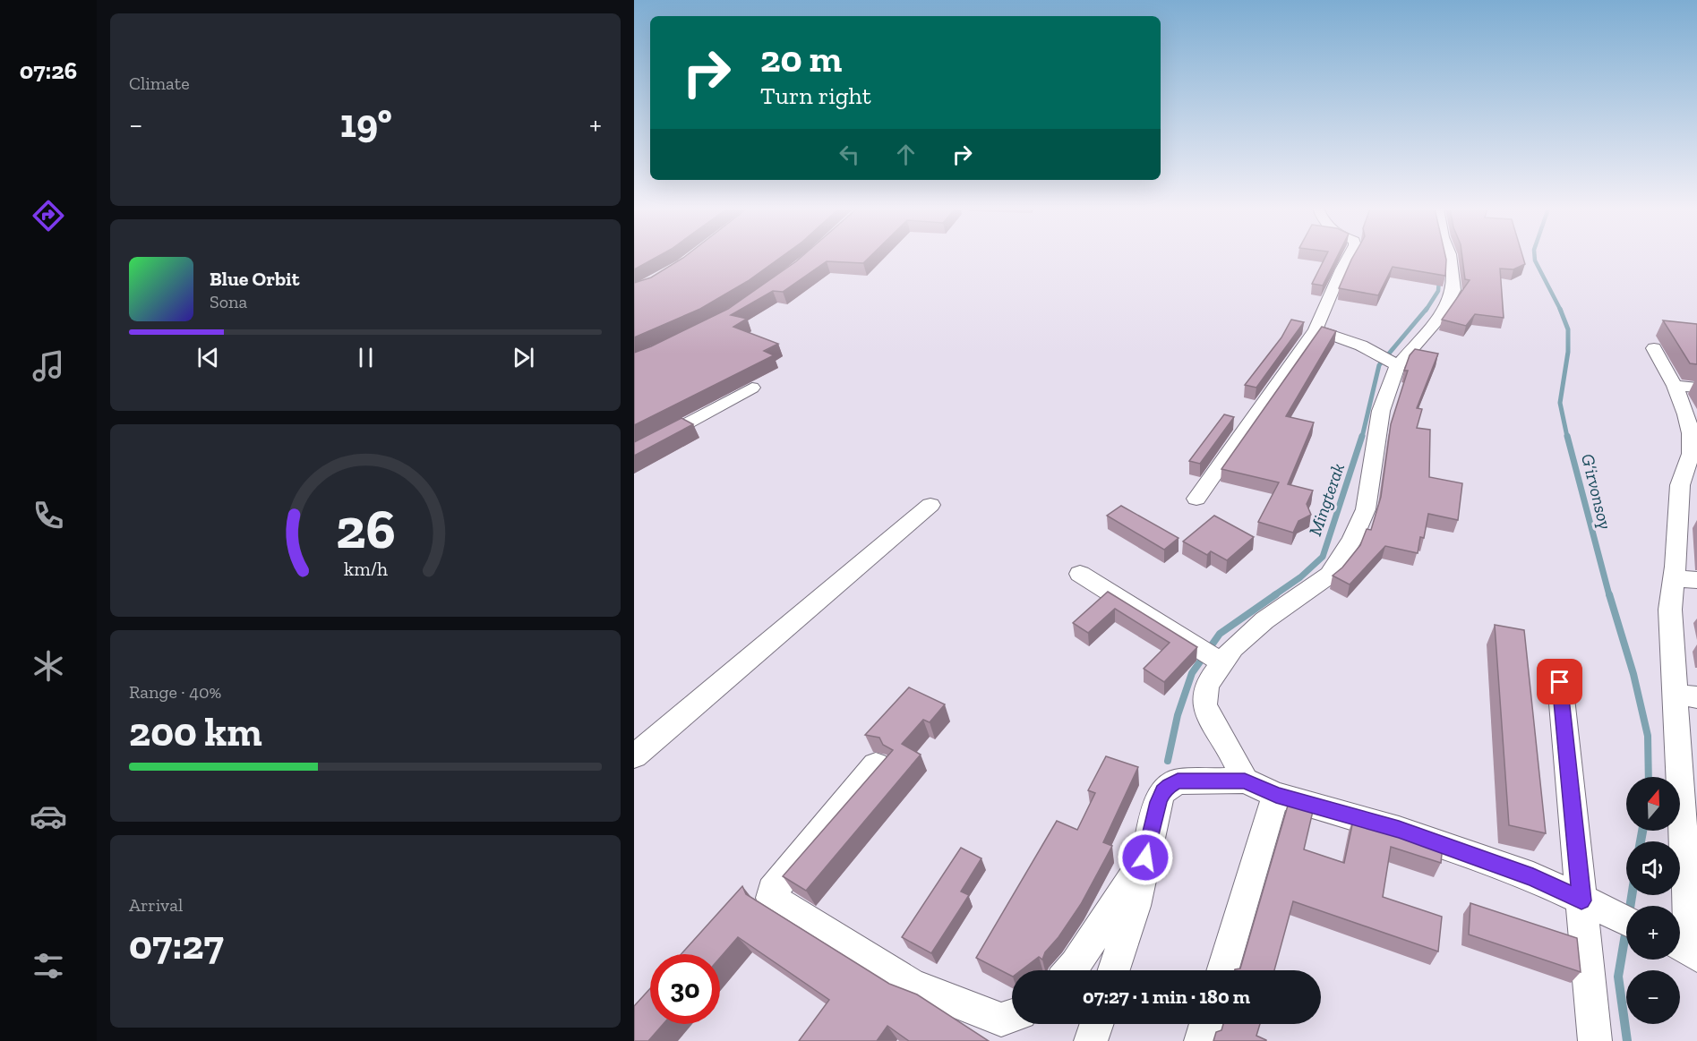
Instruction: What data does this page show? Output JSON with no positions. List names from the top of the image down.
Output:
{
  "water": ["G‘irvonsoy", "Mingterak"],
  "north": "top",
  "page": {
    "tabs": "07:26",
    "tile": [
      "Climate",
      ["Range · 40%", "200 km"],
      ["Arrival", "07:27"]
    ],
    "turn": ["20 m", "Turn right"],
    "heat": ["−", "19°", "+"],
    "song": ["Blue Orbit", "Sona"],
    "map_buttons": ["+", "−"],
    "limit": "30",
    "trip": "07:27 · 1 min · 180 m",
    "gauge": ["26", "km/h"]
  }
}
